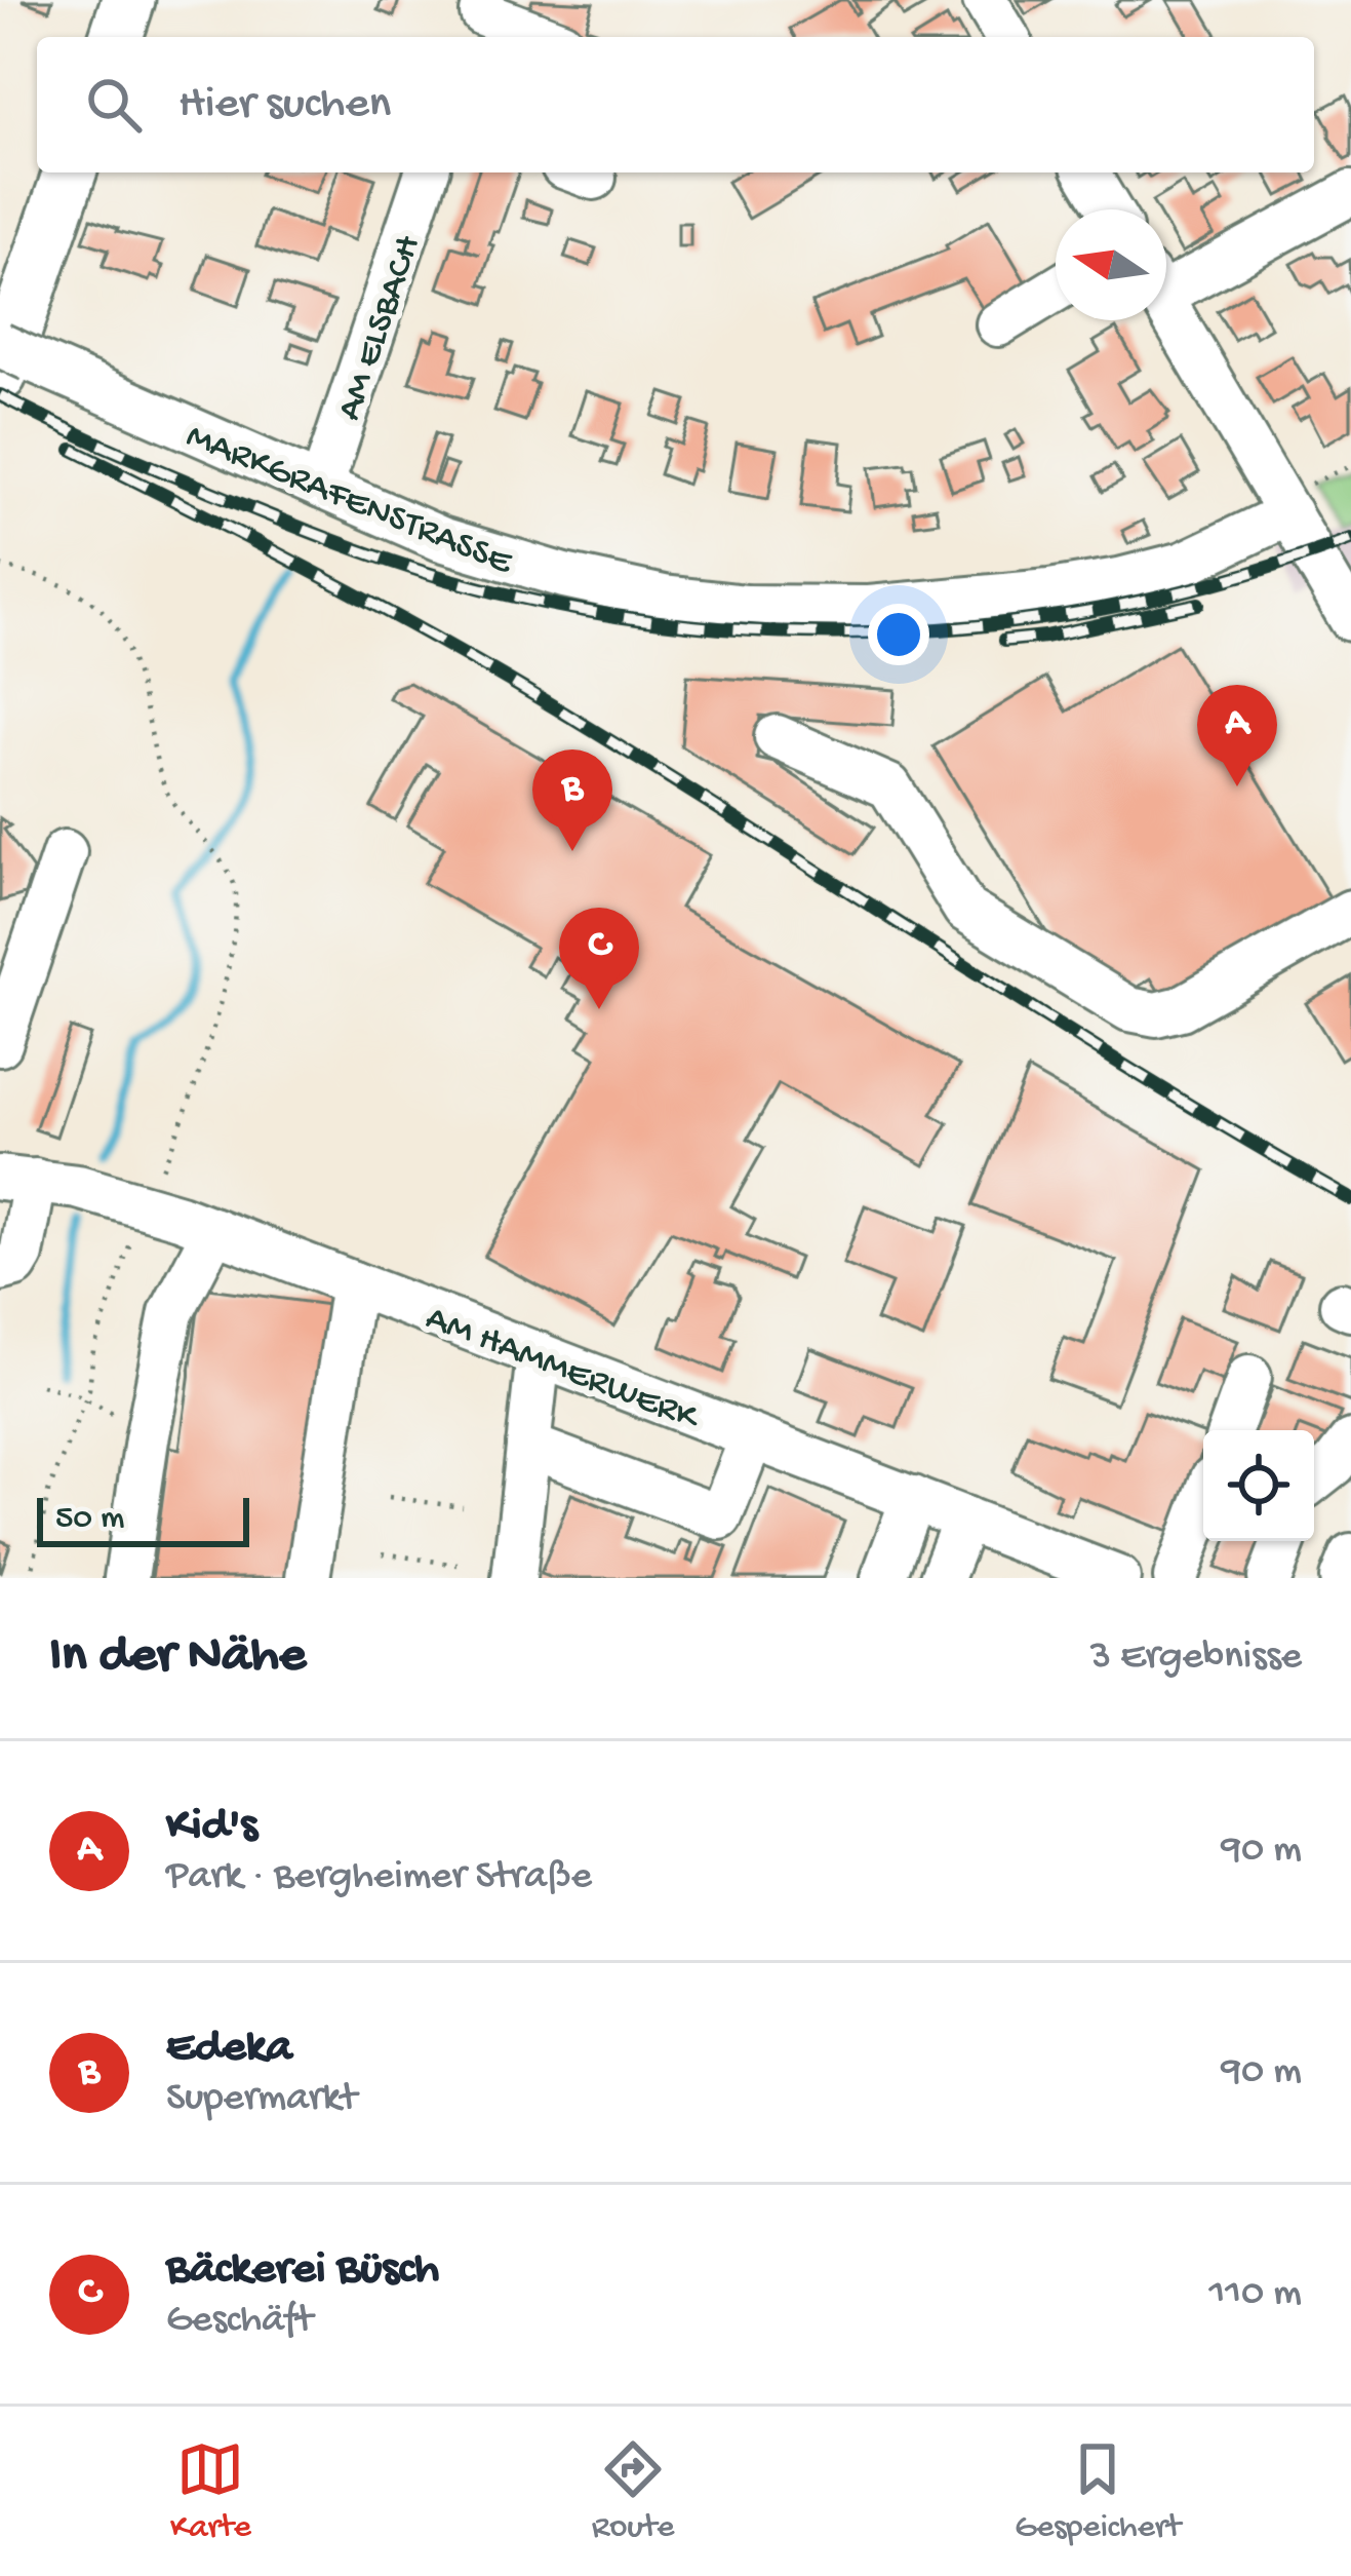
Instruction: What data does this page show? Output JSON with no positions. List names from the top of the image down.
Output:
{
  "streets": {
    "street": ["AM ELSBACH", "MARKGRAFENSTRASSE", "AM HAMMERWERK"]
  },
  "crossings": [
    ["AM ELSBACH", "MARKGRAFENSTRASSE"]
  ],
  "scale_bar": "50 m",
  "north": "left",
  "page": {
    "search": "Hier suchen",
    "pins": ["A", "B", "C"],
    "scale": "50 m",
    "heading": ["In der Nähe", "3 Ergebnisse"],
    "list": [
      {
        "mark": "A",
        "name": "Kid's",
        "note": "Park · Bergheimer Straße",
        "value": "90 m"
      },
      {
        "mark": "B",
        "name": "Edeka",
        "note": "Supermarkt",
        "value": "90 m"
      },
      {
        "mark": "C",
        "name": "Bäckerei Büsch",
        "note": "Geschäft",
        "value": "110 m"
      }
    ],
    "nav": ["Karte", "Route", "Gespeichert"]
  }
}
